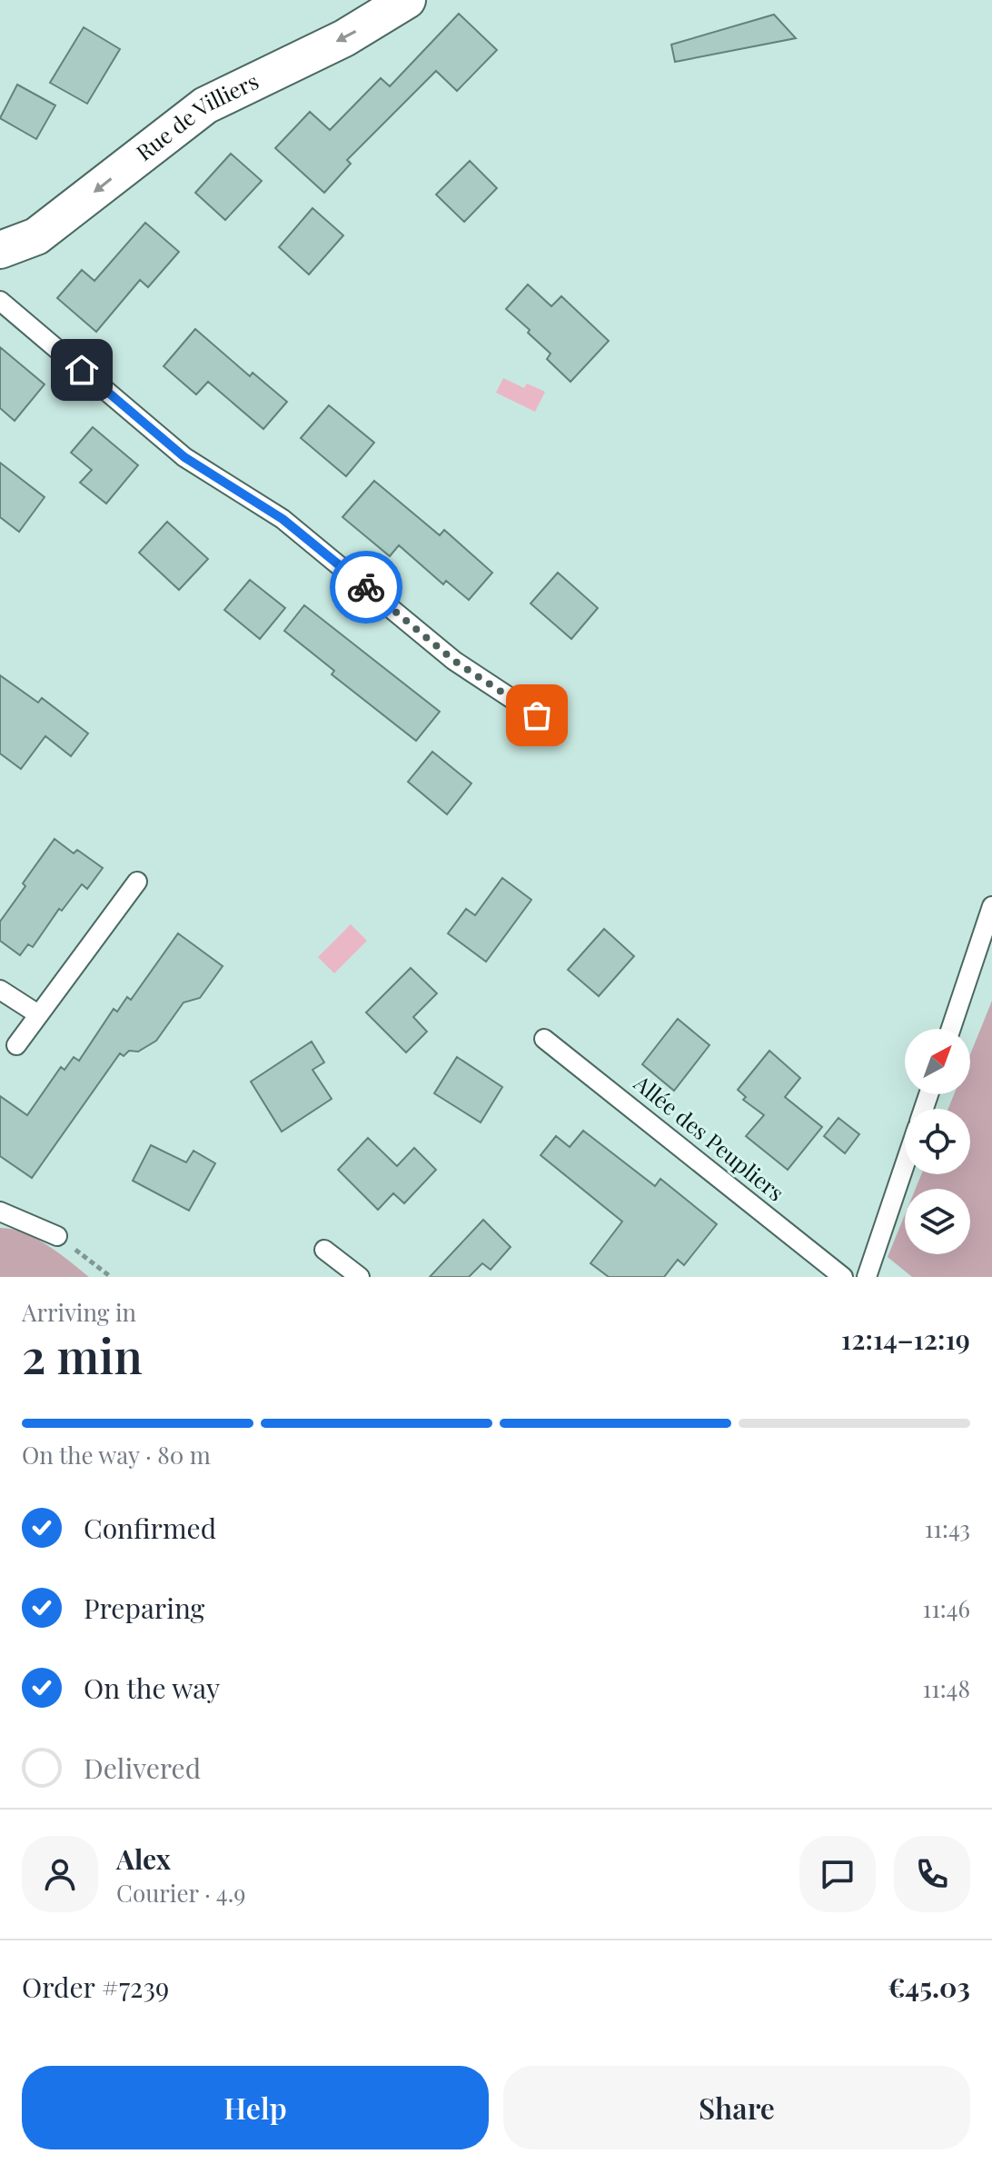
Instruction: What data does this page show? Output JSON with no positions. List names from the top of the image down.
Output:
{
  "streets": {
    "street": ["Rue de Villiers"],
    "lane": ["Allée des Peupliers"]
  },
  "one_way": ["Rue de Villiers"],
  "north": "top right",
  "page": {
    "heading": ["2 min", "Arriving in", "12:14–12:19"],
    "panel": [
      "Alex",
      "Courier · 4.9",
      "Order #7239",
      "€45.03"
    ],
    "bar": "On the way · 80 m",
    "list": [
      ["Confirmed", "11:43"],
      ["Preparing", "11:46"],
      ["On the way", "11:48"],
      "Delivered"
    ],
    "buttons": ["Help", "Share"]
  }
}
